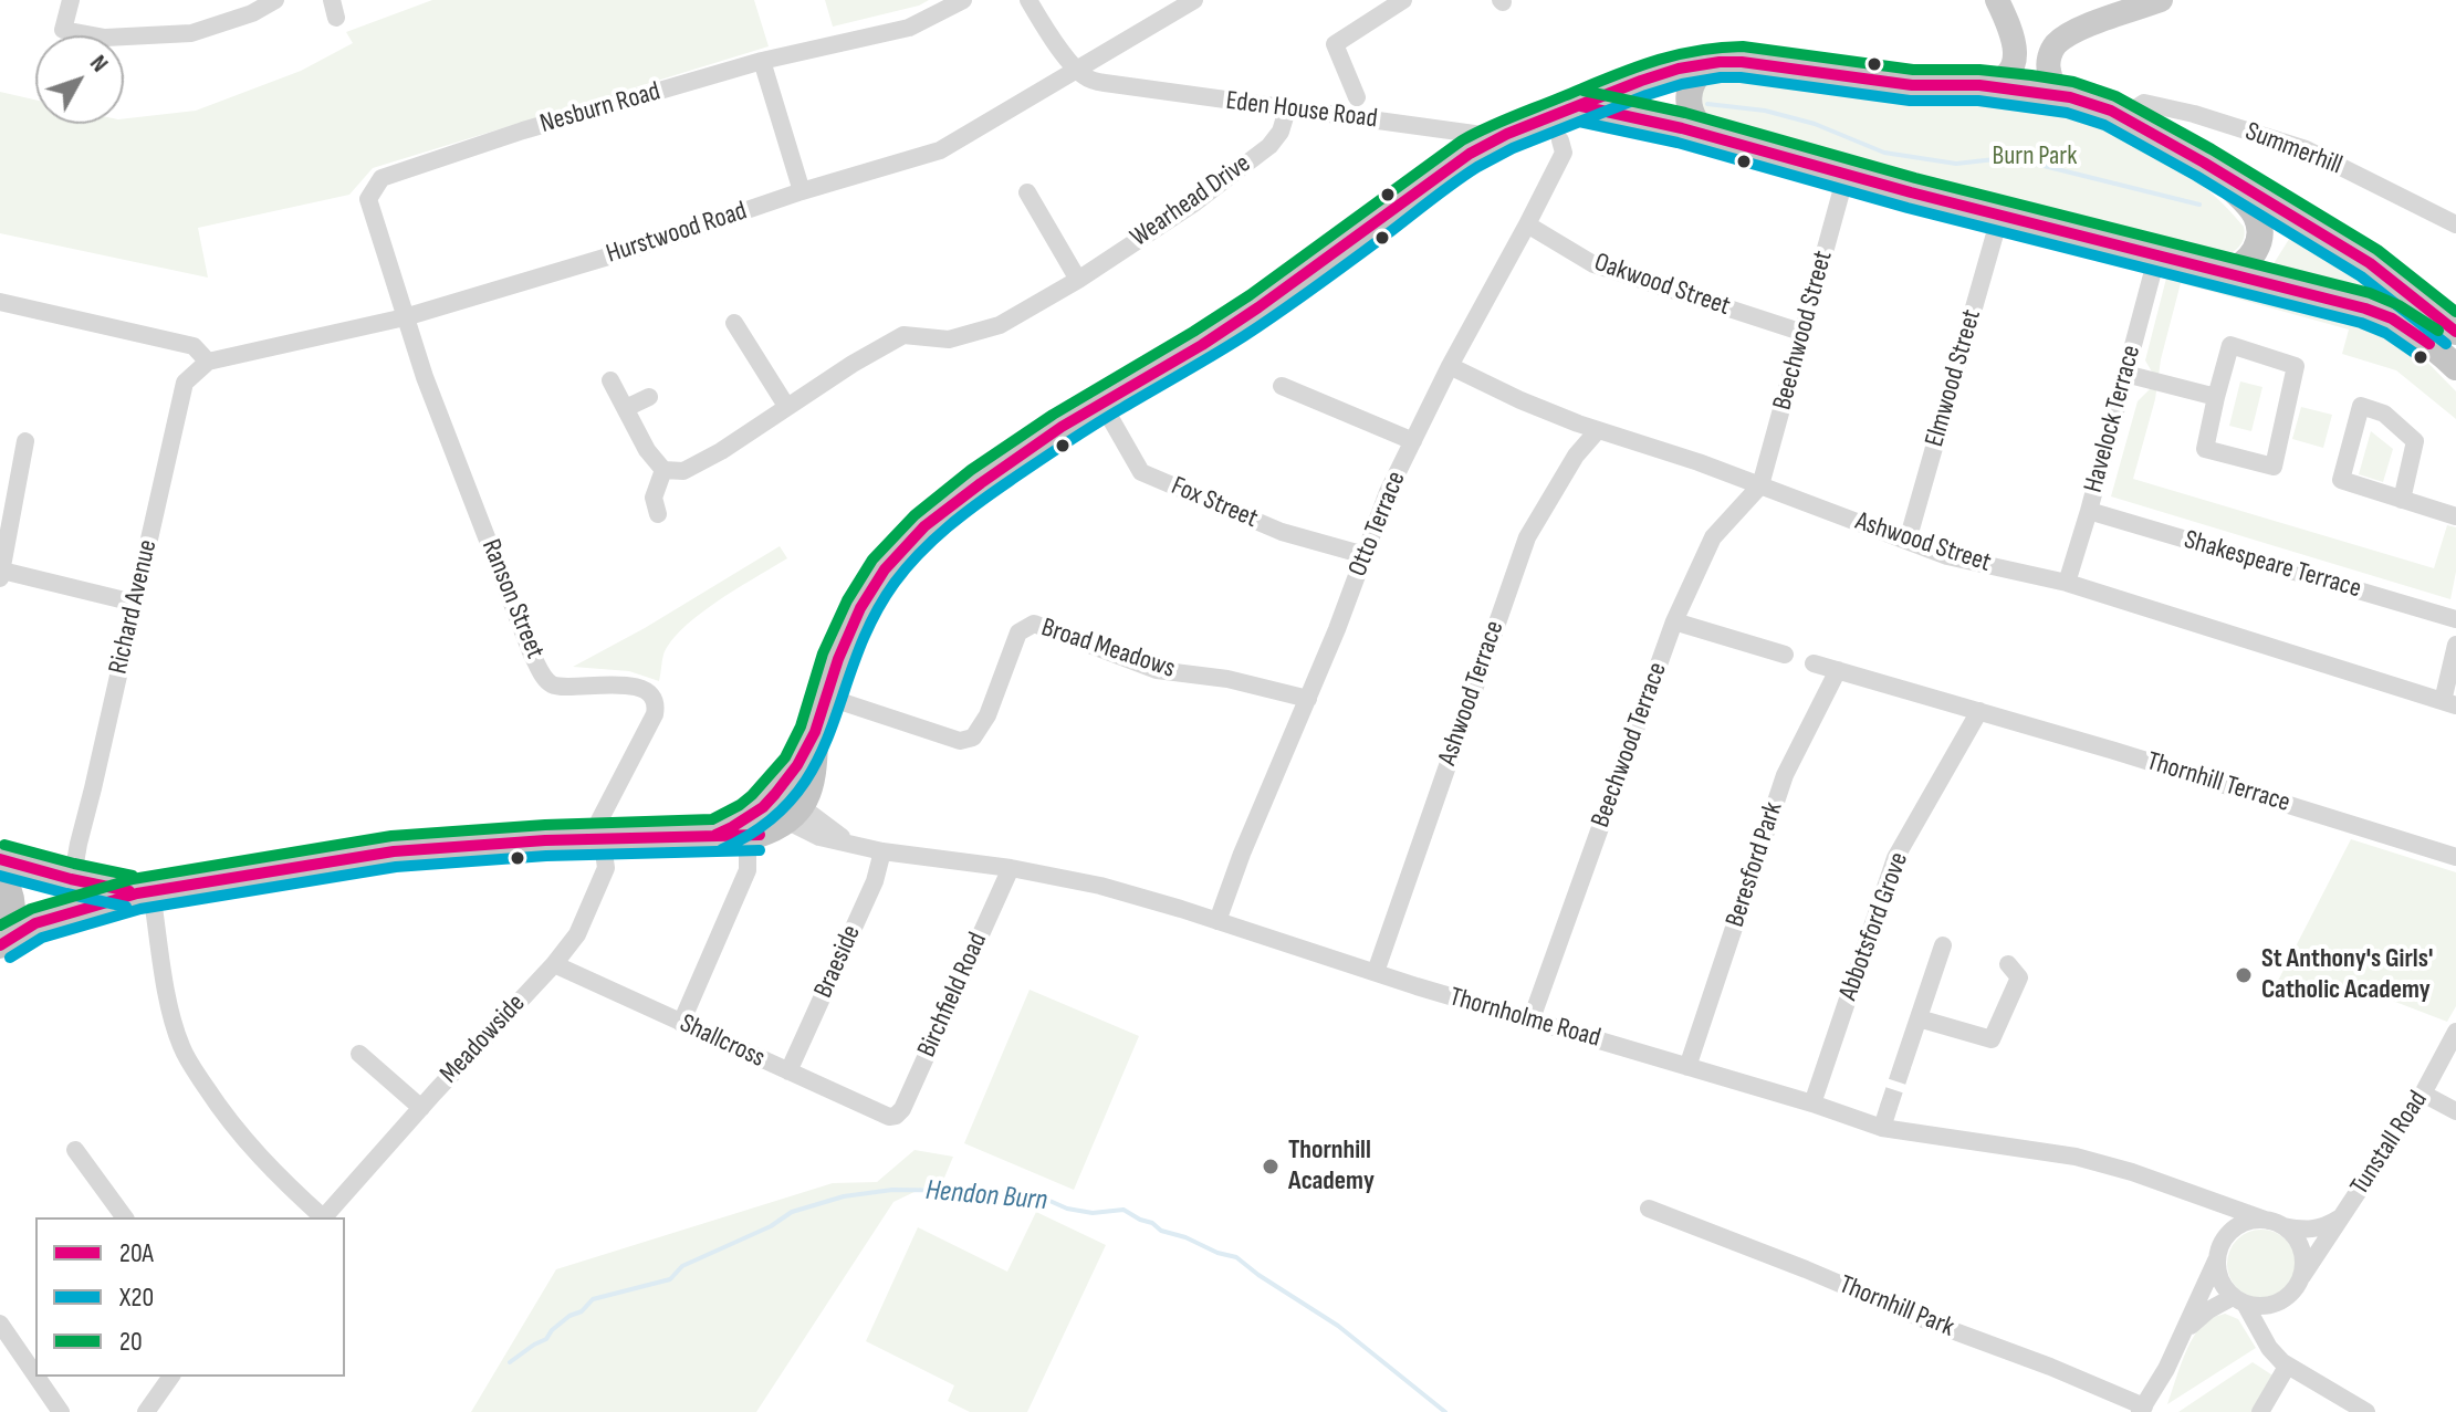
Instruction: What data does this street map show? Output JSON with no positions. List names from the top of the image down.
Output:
{
  "streets": {
    "street": [
      "Nesburn Road",
      "Eden House Road",
      "Summerhill",
      "Wearhead Drive",
      "Hurstwood Road",
      "Oakwood Street",
      "Beechwood Street",
      "Elmwood Street",
      "Havelock Terrace",
      "Fox Street",
      "Otto Terrace",
      "Ashwood Street",
      "Shakespeare Terrace",
      "Ranson Street",
      "Richard Avenue",
      "Broad Meadows",
      "Ashwood Terrace",
      "Beechwood Terrace",
      "Thornhill Terrace",
      "Beresford Park",
      "Abbotsford Grove",
      "Braeside",
      "Birchfield Road",
      "Thornholme Road",
      "Meadowside",
      "Shallcross",
      "Tunstall Road",
      "Thornhill Park"
    ]
  },
  "crossings": [
    ["Nesburn Road", "Hurstwood Road"],
    ["Nesburn Road", "Ranson Street"],
    ["Eden House Road", "Wearhead Drive"],
    ["Eden House Road", "Hurstwood Road"],
    ["Hurstwood Road", "Ranson Street"],
    ["Hurstwood Road", "Richard Avenue"],
    ["Oakwood Street", "Beechwood Street"],
    ["Oakwood Street", "Otto Terrace"],
    ["Beechwood Street", "Ashwood Street"],
    ["Beechwood Street", "Beechwood Terrace"],
    ["Elmwood Street", "Ashwood Street"],
    ["Havelock Terrace", "Ashwood Street"],
    ["Havelock Terrace", "Shakespeare Terrace"],
    ["Fox Street", "Otto Terrace"],
    ["Otto Terrace", "Ashwood Street"],
    ["Otto Terrace", "Broad Meadows"],
    ["Otto Terrace", "Thornholme Road"],
    ["Ashwood Street", "Ashwood Terrace"],
    ["Ashwood Street", "Beechwood Terrace"],
    ["Ranson Street", "Meadowside"],
    ["Ashwood Terrace", "Thornholme Road"],
    ["Beechwood Terrace", "Thornholme Road"],
    ["Thornhill Terrace", "Beresford Park"],
    ["Thornhill Terrace", "Abbotsford Grove"],
    ["Beresford Park", "Thornholme Road"],
    ["Abbotsford Grove", "Thornholme Road"],
    ["Braeside", "Thornholme Road"],
    ["Braeside", "Shallcross"],
    ["Birchfield Road", "Thornholme Road"],
    ["Birchfield Road", "Shallcross"],
    ["Thornholme Road", "Tunstall Road"],
    ["Meadowside", "Shallcross"]
  ],
  "water": ["Hendon Burn"],
  "parks": ["Burn Park"],
  "places": ["St Anthony's Girls' Catholic Academy", "Thornhill Academy"],
  "lines": ["transit line 20", "transit line 20A", "transit line X20"],
  "legend": ["20A", "X20", "20"],
  "north": "top right"
}
